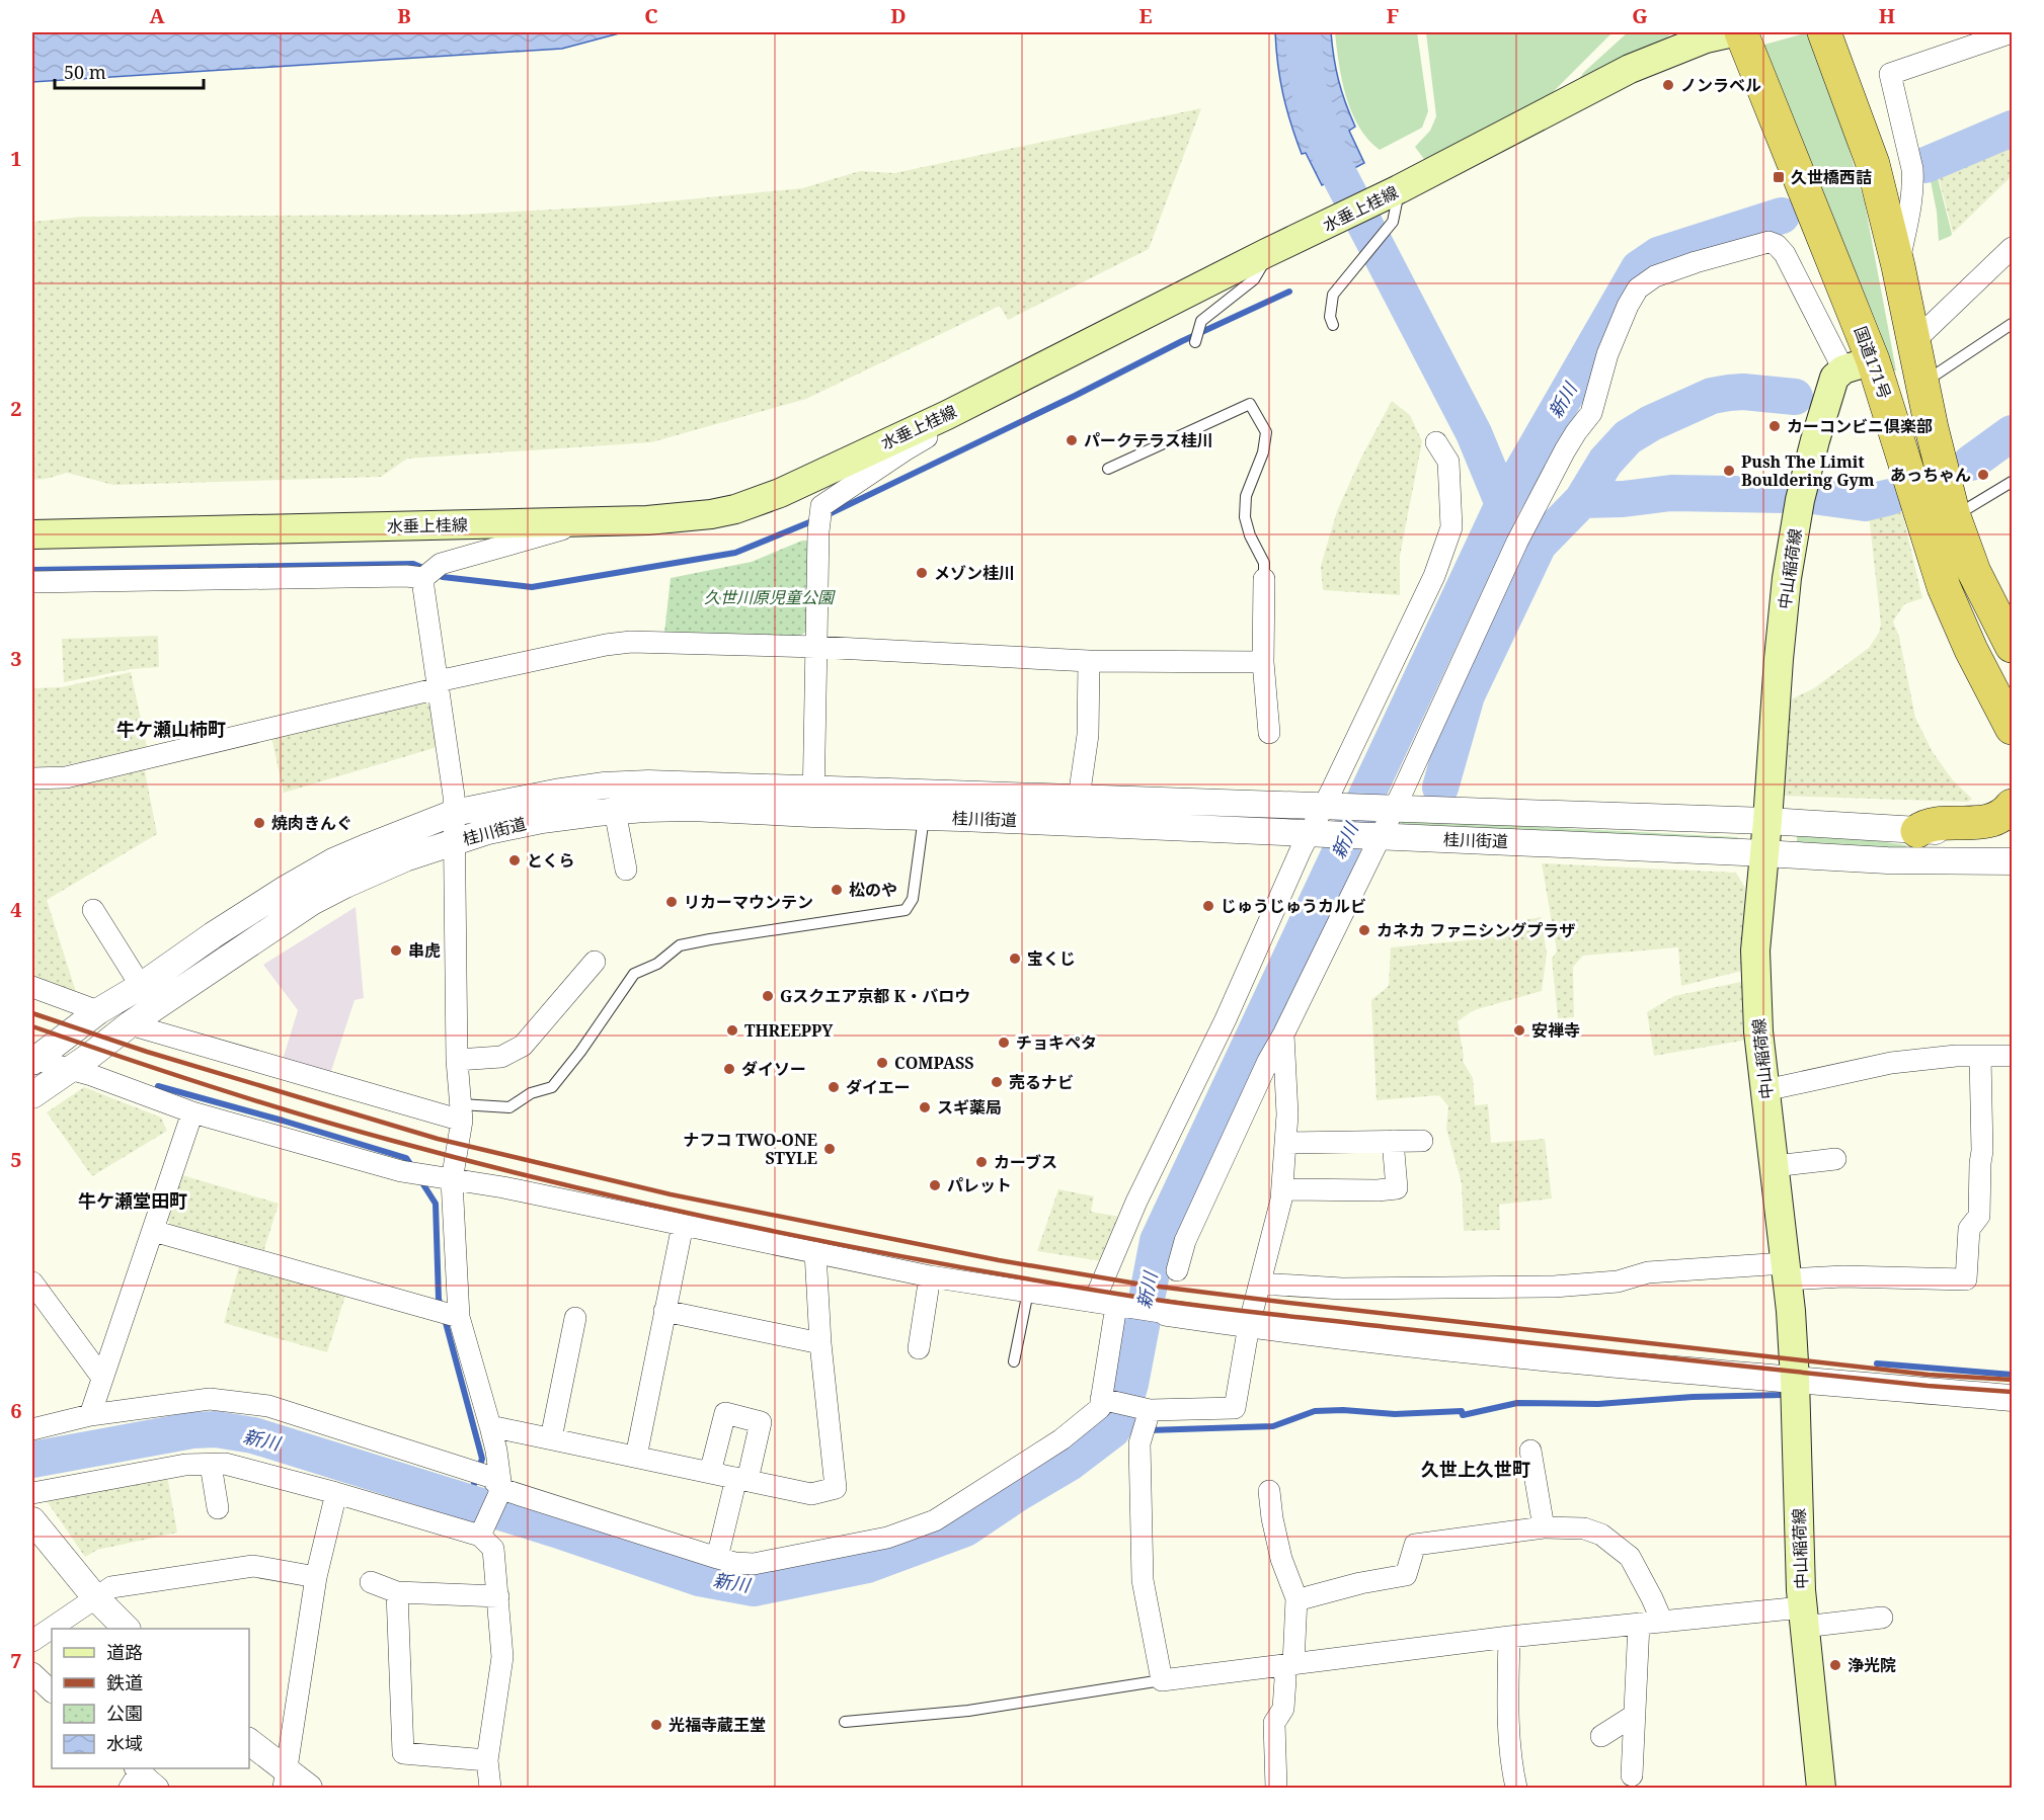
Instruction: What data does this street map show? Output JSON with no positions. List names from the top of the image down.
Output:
{
  "streets": {
    "highway": ["国道171号"],
    "main road": ["水垂上桂線", "中山稲荷線"],
    "street": ["桂川街道"]
  },
  "crossings": [
    ["国道171号", "中山稲荷線"],
    ["中山稲荷線", "桂川街道"]
  ],
  "districts": ["牛ケ瀬山柿町", "牛ケ瀬堂田町", "久世上久世町"],
  "water": ["新川"],
  "parks": ["久世川原児童公園"],
  "places": {
    "other": [
      "ノンラベル",
      "カーコンビニ倶楽部",
      "パークテラス桂川",
      "Push The Limit Bouldering Gym",
      "あっちゃん",
      "メゾン桂川",
      "焼肉きんぐ",
      "とくら",
      "松のや",
      "リカーマウンテン",
      "じゅうじゅうカルビ",
      "カネカ ファニシングプラザ",
      "串虎",
      "宝くじ",
      "Gスクエア京都 K・バロウ",
      "THREEPPY",
      "安禅寺",
      "チョキペタ",
      "COMPASS",
      "ダイソー",
      "売るナビ",
      "ダイエー",
      "スギ薬局",
      "ナフコ TWO-ONE STYLE",
      "カーブス",
      "パレット",
      "浄光院",
      "光福寺蔵王堂"
    ],
    "transit": ["久世橋西詰"]
  },
  "legend": [
    "道路",
    "鉄道",
    "公園",
    "水域"
  ],
  "scale_bar": "50 m",
  "grid": {
    "columns": [
      "A",
      "B",
      "C",
      "D",
      "E",
      "F",
      "G",
      "H"
    ],
    "rows": [
      "1",
      "2",
      "3",
      "4",
      "5",
      "6",
      "7"
    ]
  }
}
